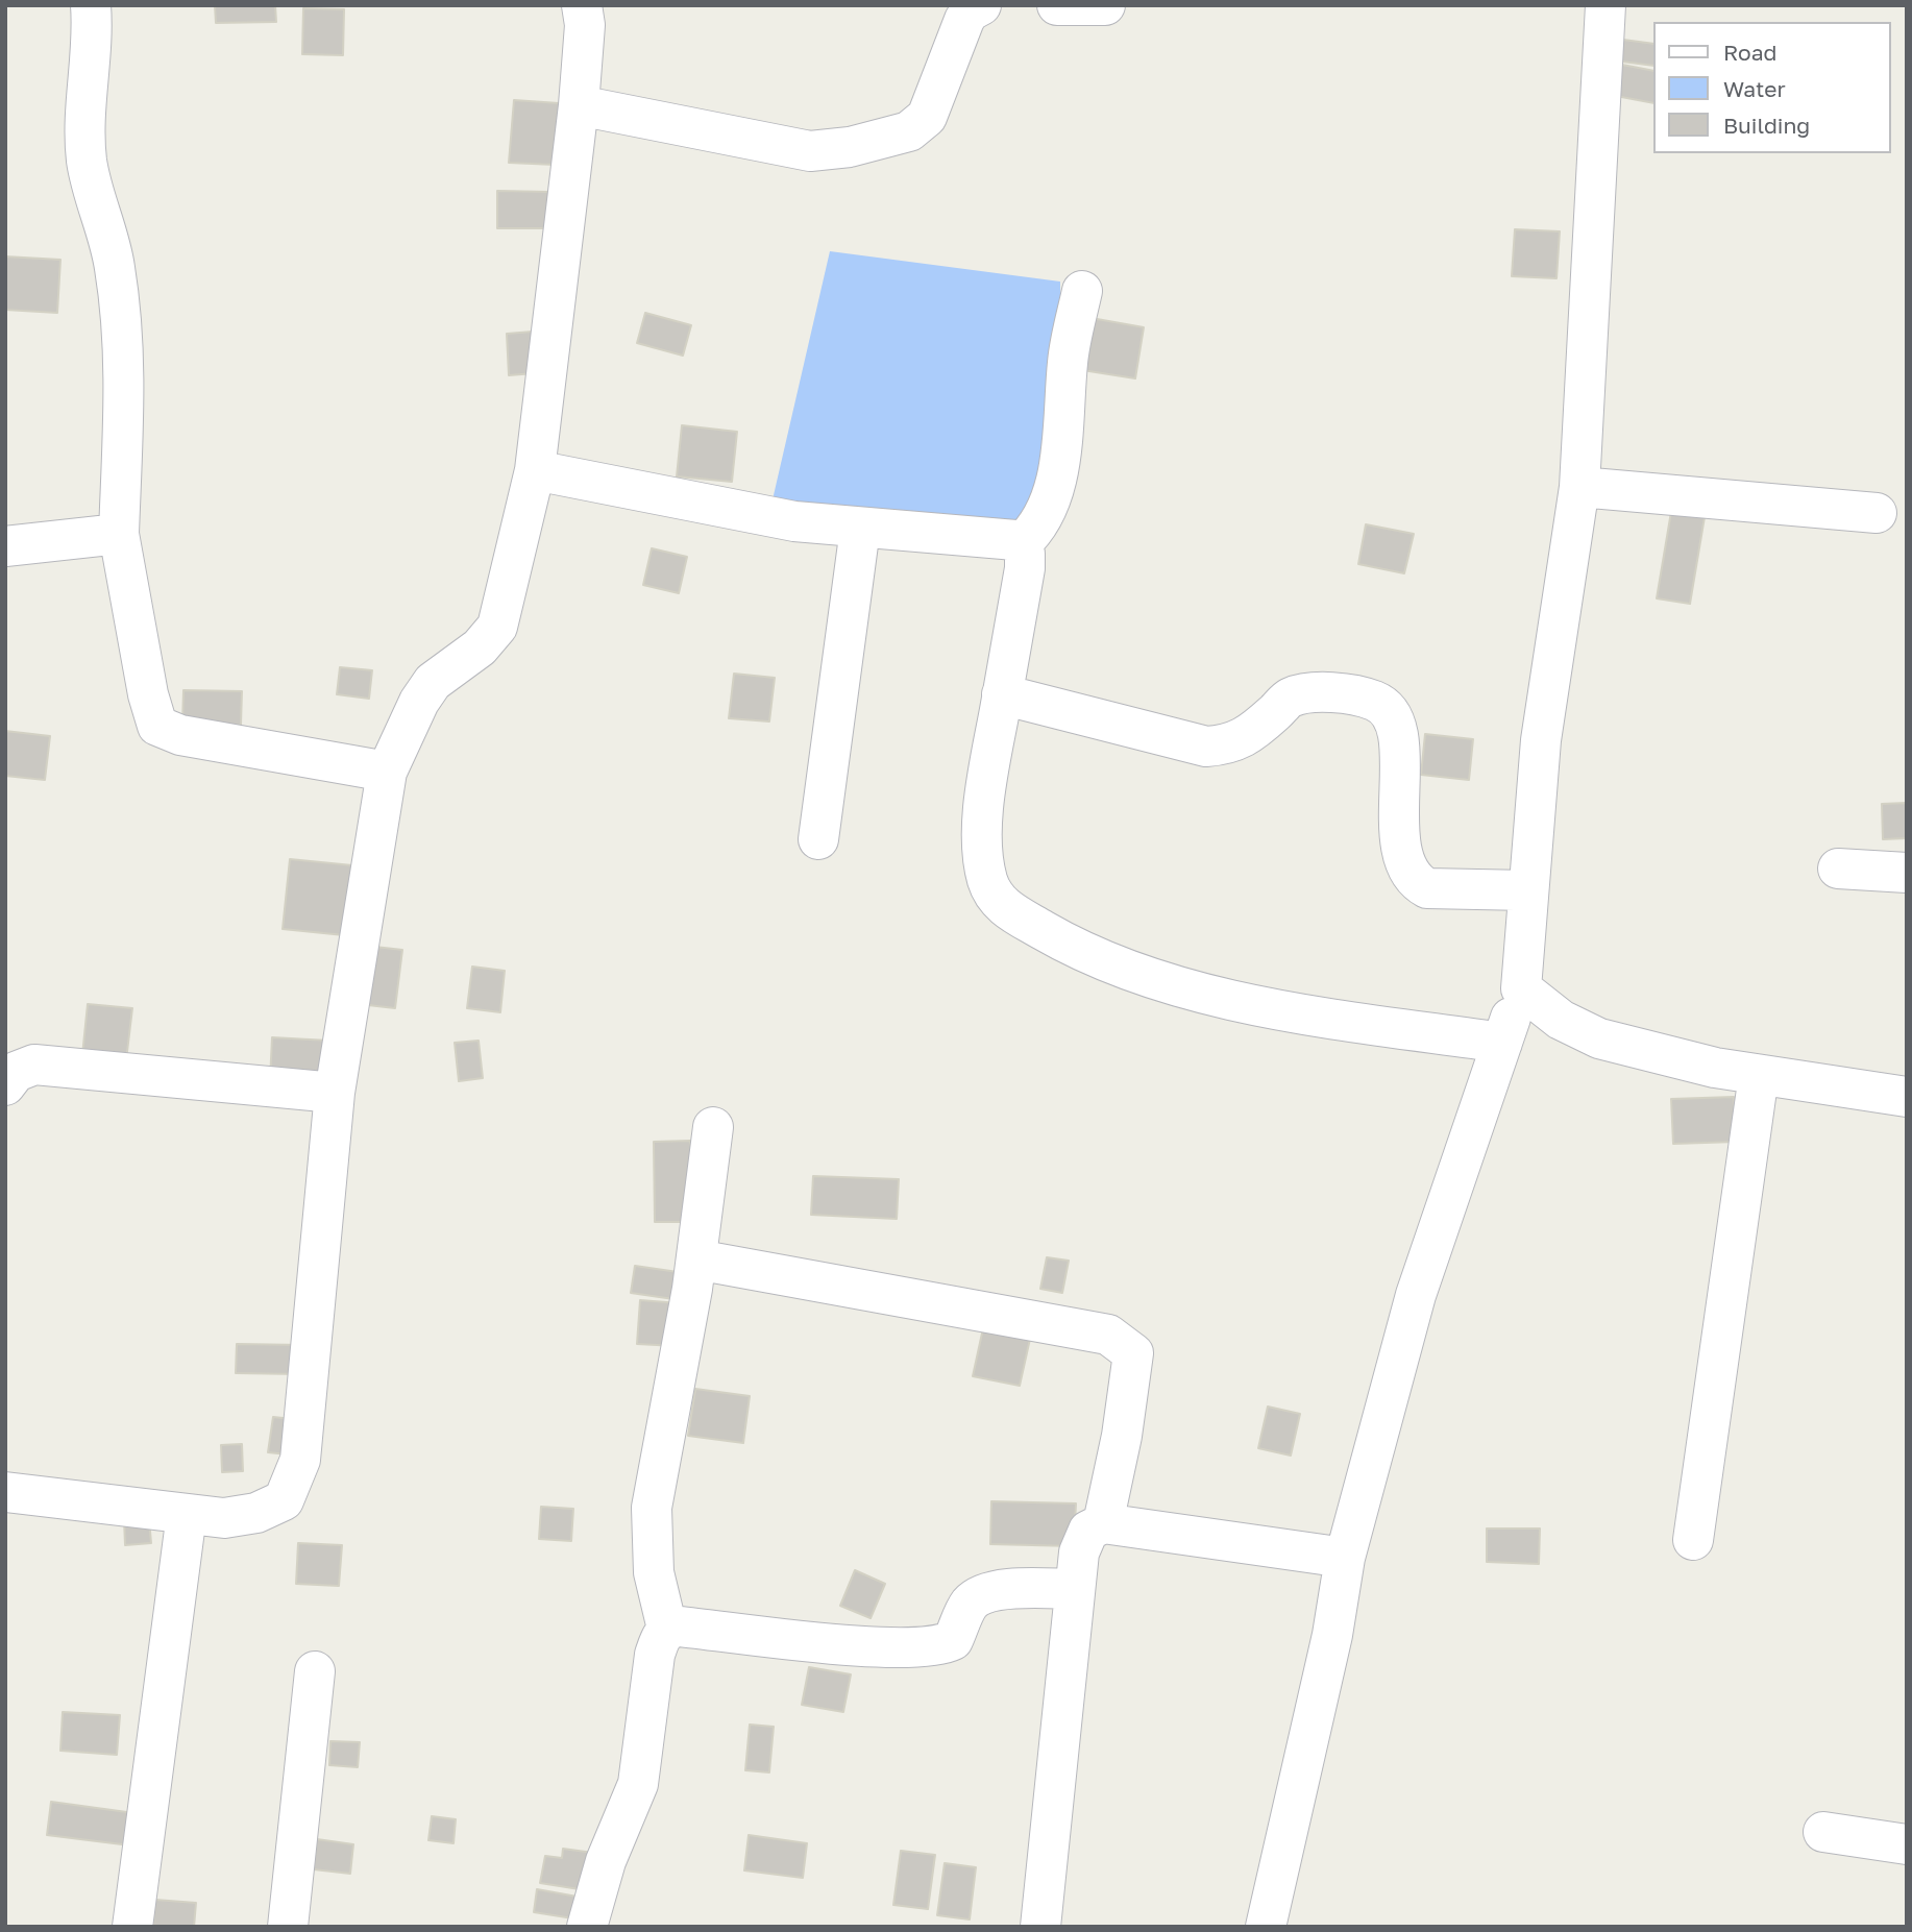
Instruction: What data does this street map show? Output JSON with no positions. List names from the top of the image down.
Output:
{
  "legend": ["Road", "Water", "Building"]
}
